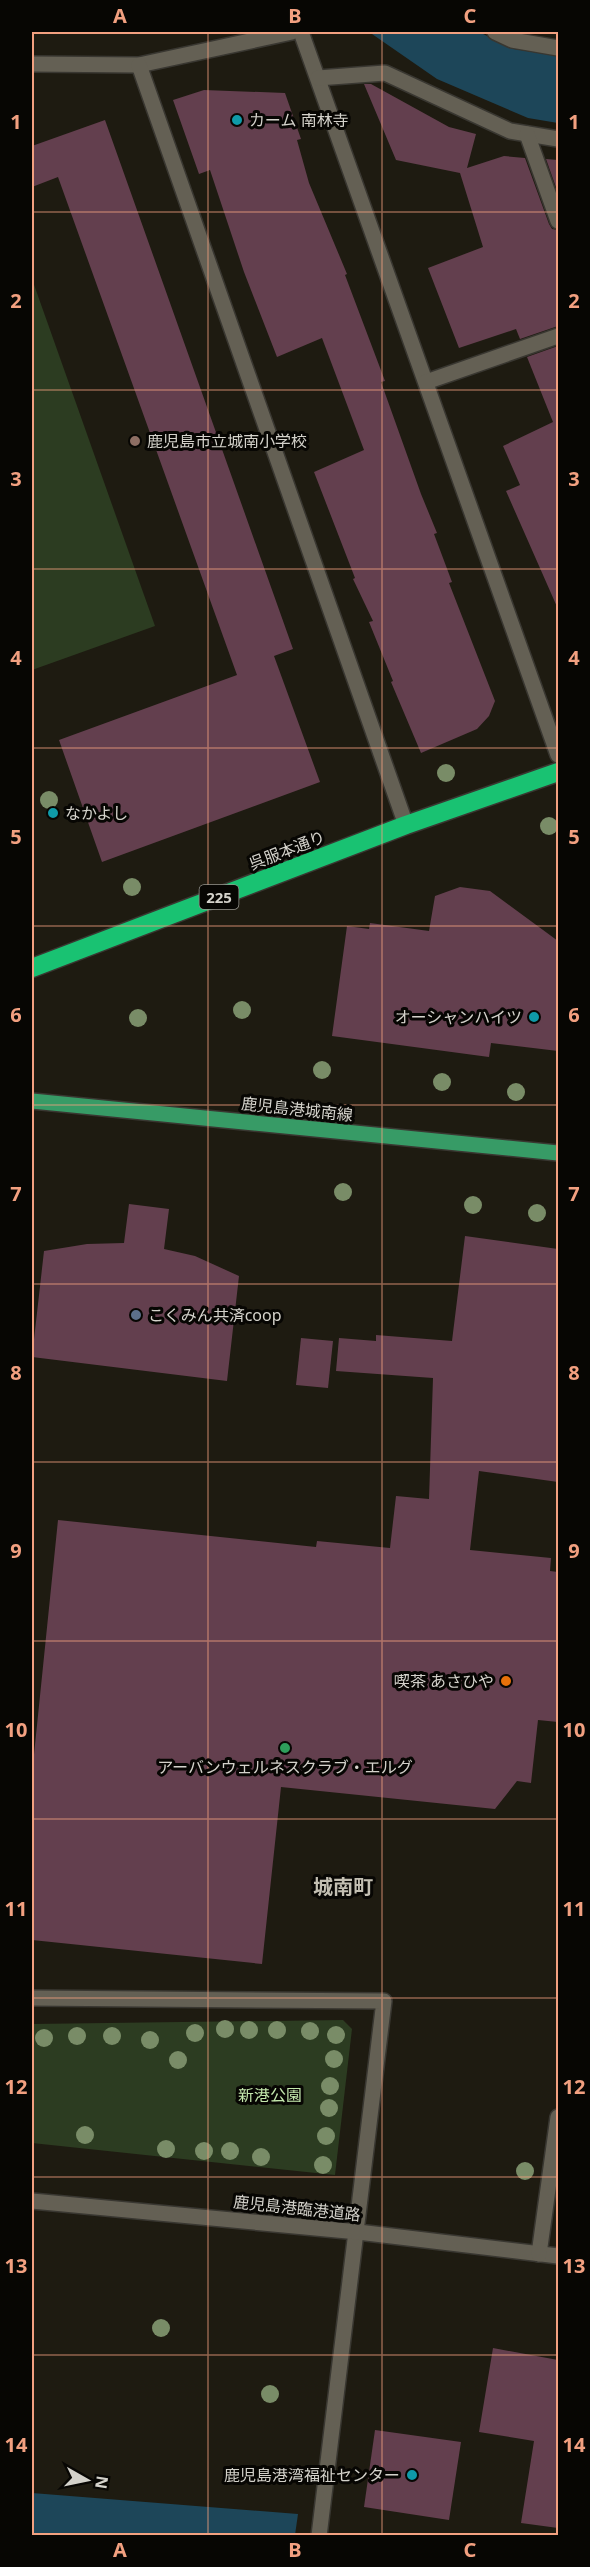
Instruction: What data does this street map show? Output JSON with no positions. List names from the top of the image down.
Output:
{
  "streets": {
    "highway": ["呉服本通り", "225"],
    "main road": ["鹿児島港城南線"],
    "street": ["鹿児島港臨港道路"]
  },
  "districts": ["城南町"],
  "parks": ["新港公園"],
  "places": [
    "カーム 南林寺",
    "鹿児島市立城南小学校",
    "なかよし",
    "オーシャンハイツ",
    "こくみん共済coop",
    "喫茶 あさひや",
    "アーバンウェルネスクラブ・エルグ",
    "鹿児島港湾福祉センター"
  ],
  "north": "right",
  "grid": {
    "columns": ["A", "B", "C"],
    "rows": [
      "1",
      "2",
      "3",
      "4",
      "5",
      "6",
      "7",
      "8",
      "9",
      "10",
      "11",
      "12",
      "13",
      "14"
    ]
  }
}
